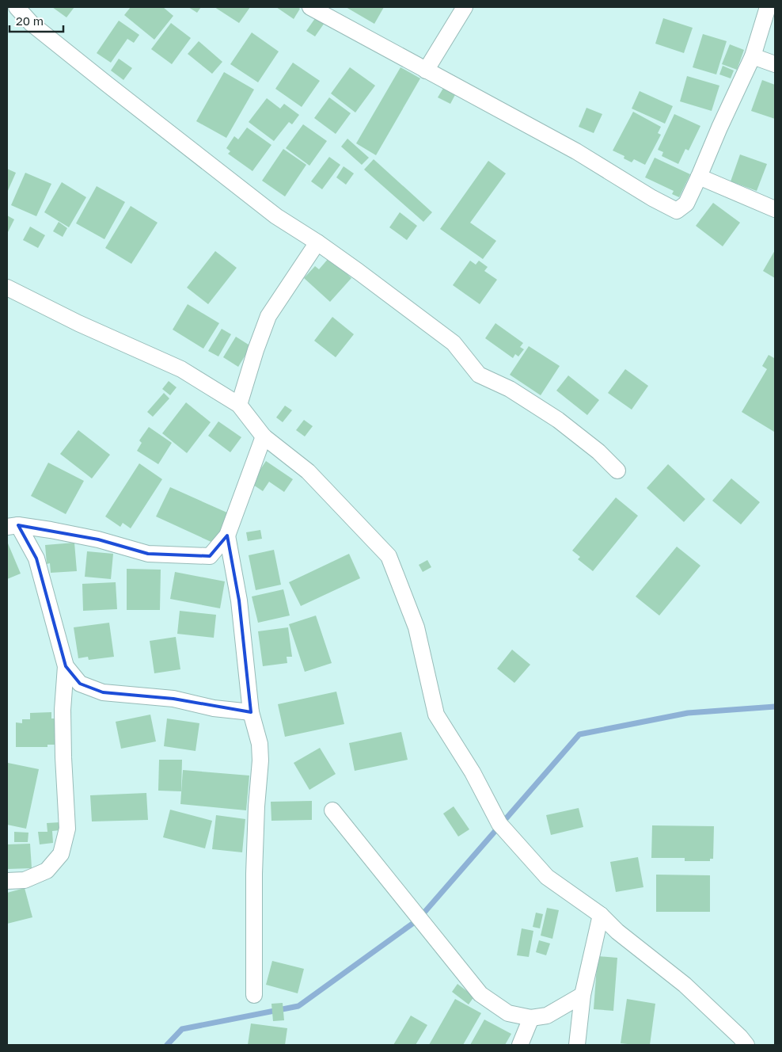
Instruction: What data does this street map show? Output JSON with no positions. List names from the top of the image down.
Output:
{
  "scale_bar": "20 m"
}
